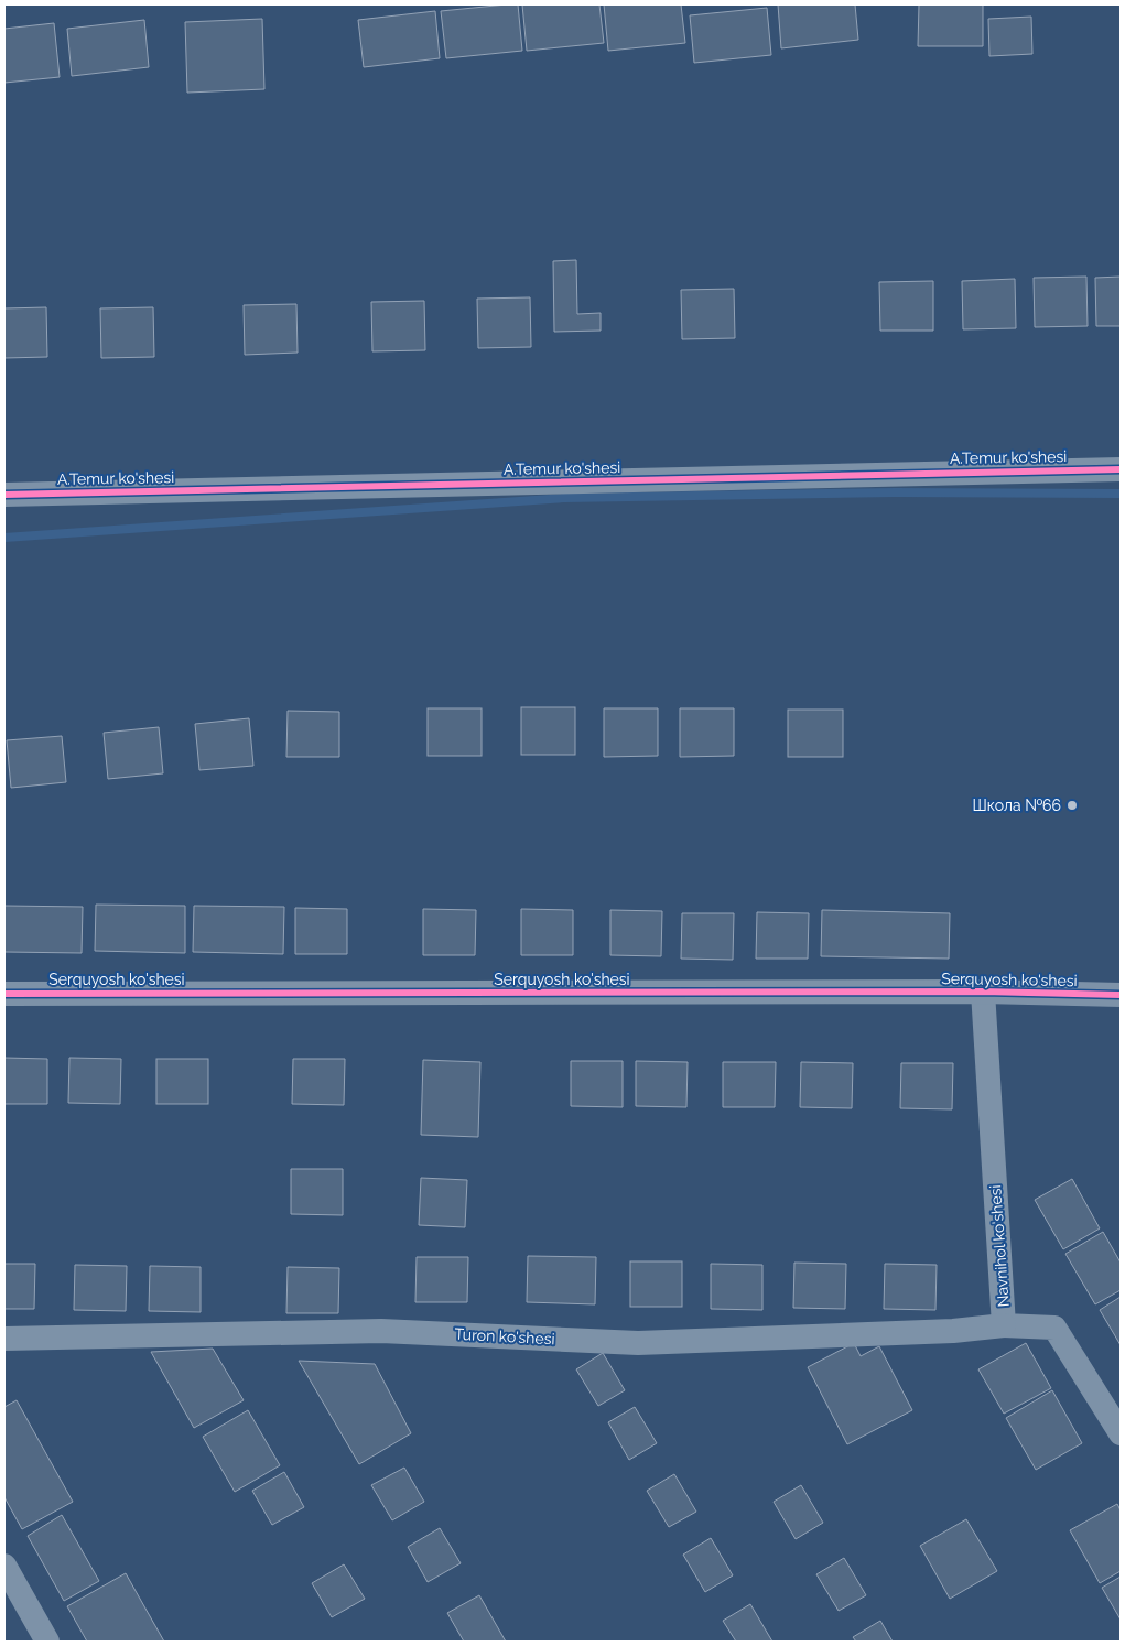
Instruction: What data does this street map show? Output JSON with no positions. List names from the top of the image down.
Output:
{
  "streets": {
    "street": [
      "A.Temur ko'shesi",
      "Serquyosh ko'shesi",
      "Navnihol ko'shesi",
      "Turon ko'shesi"
    ]
  },
  "crossings": [
    ["Serquyosh ko'shesi", "Navnihol ko'shesi"],
    ["Navnihol ko'shesi", "Turon ko'shesi"]
  ],
  "places": ["Школа №66"]
}
